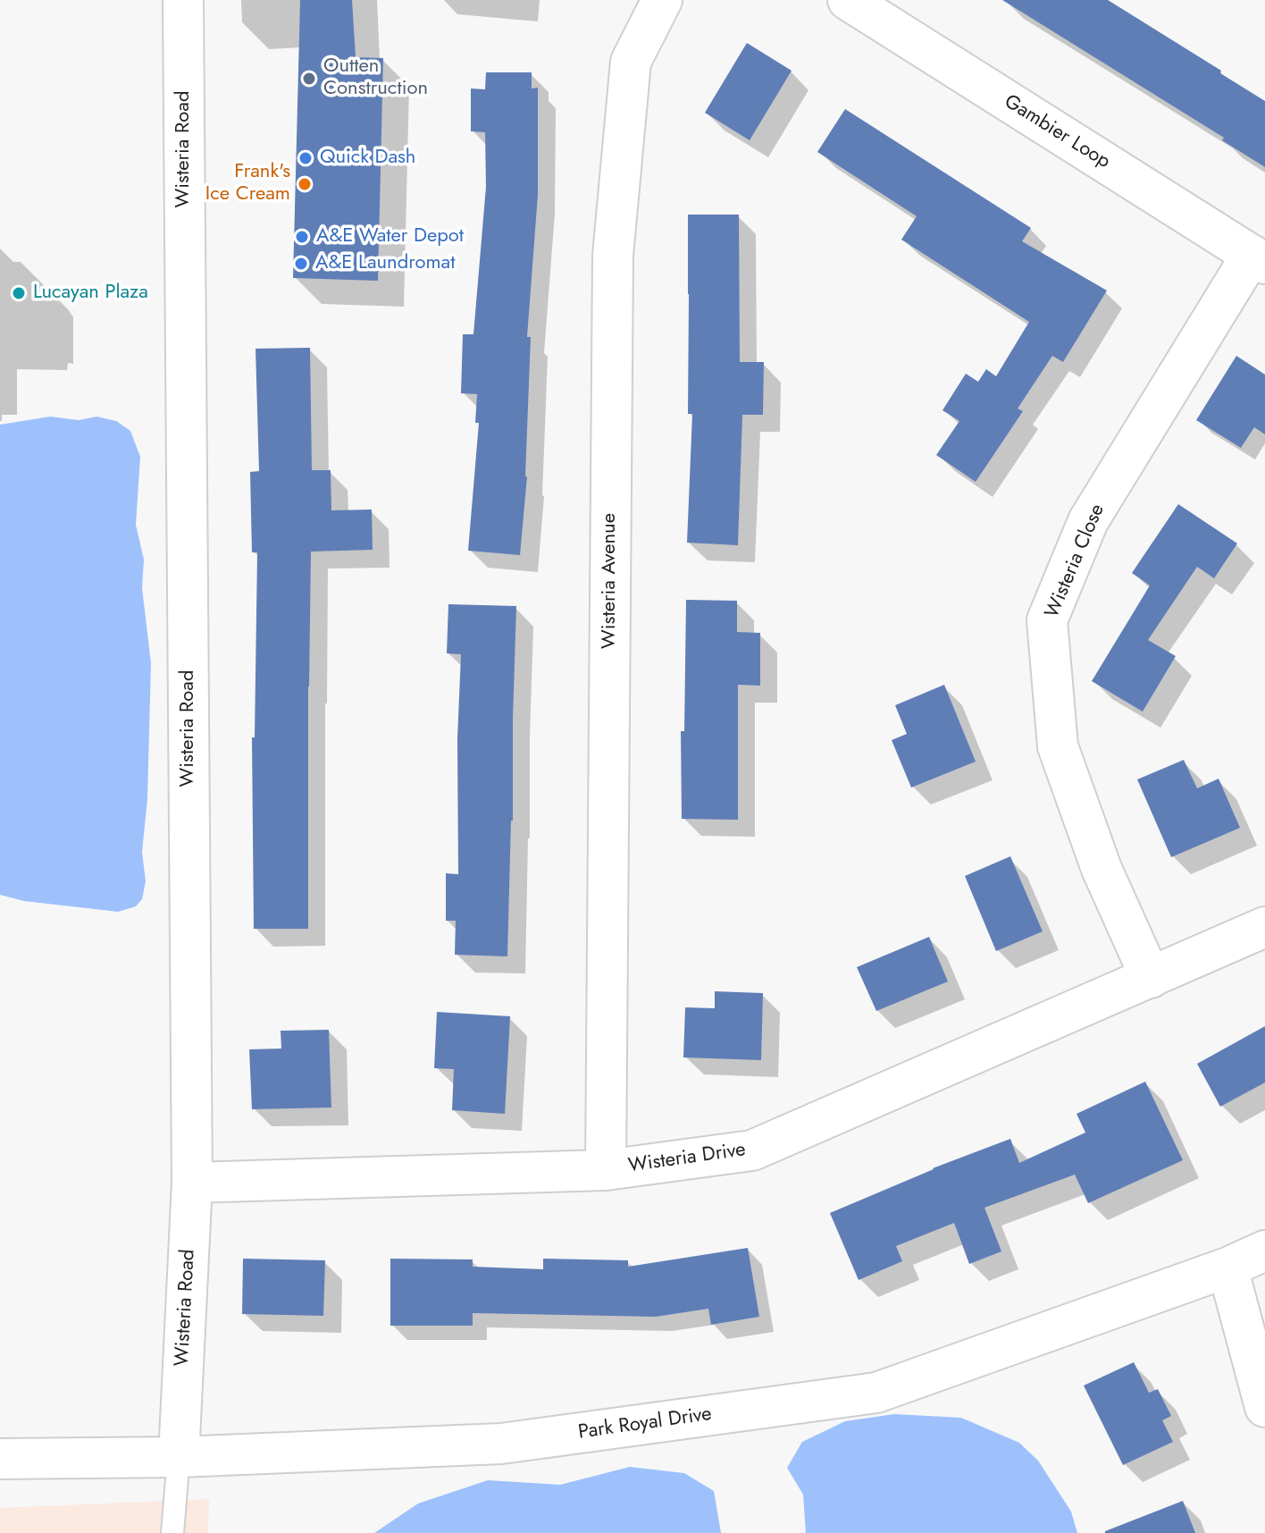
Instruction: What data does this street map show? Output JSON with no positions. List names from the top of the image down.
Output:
{
  "streets": {
    "street": [
      "Gambier Loop",
      "Wisteria Road",
      "Wisteria Close",
      "Wisteria Avenue",
      "Wisteria Drive",
      "Park Royal Drive"
    ]
  },
  "crossings": [
    ["Gambier Loop", "Wisteria Close"],
    ["Wisteria Road", "Wisteria Drive"],
    ["Wisteria Road", "Park Royal Drive"],
    ["Wisteria Close", "Wisteria Drive"],
    ["Wisteria Avenue", "Wisteria Drive"]
  ],
  "places": [
    "Outten Construction",
    "Quick Dash",
    "Frank's Ice Cream",
    "A&E Water Depot",
    "A&E Laundromat",
    "Lucayan Plaza"
  ]
}
